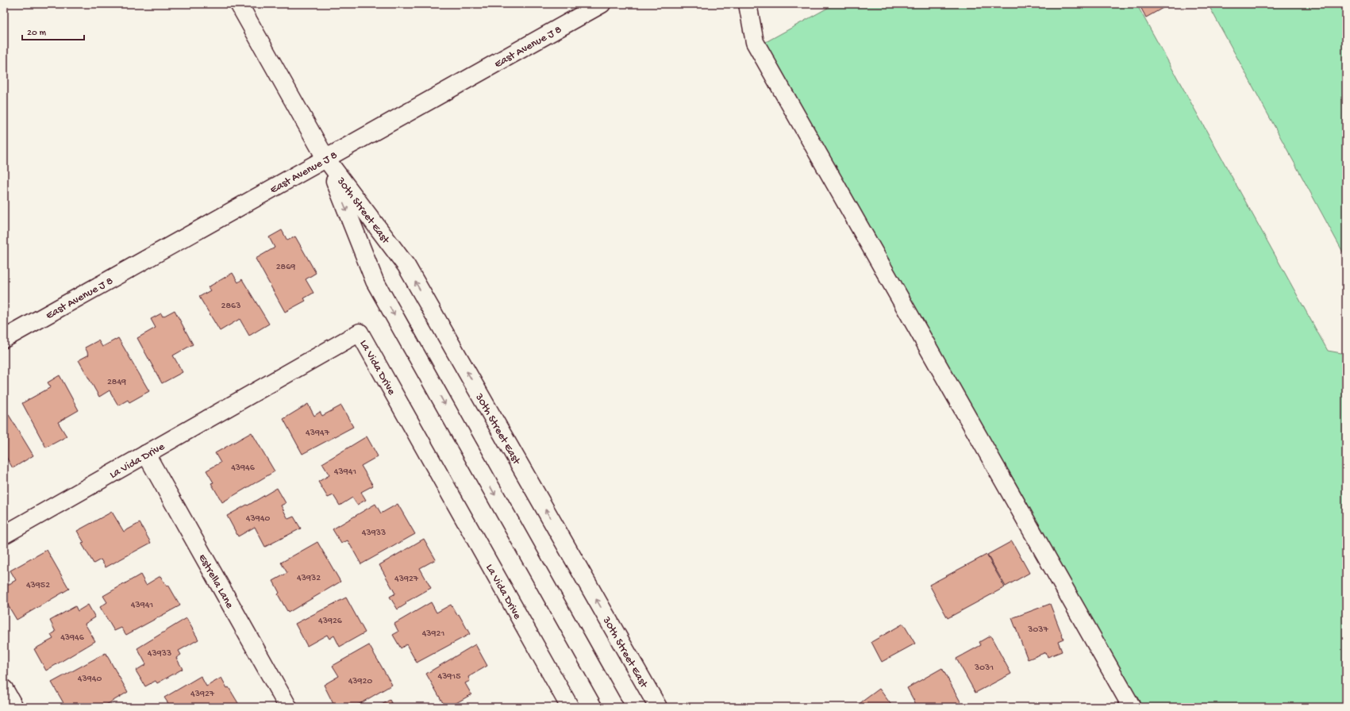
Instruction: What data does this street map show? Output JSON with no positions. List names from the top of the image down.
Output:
{
  "streets": {
    "street": [
      "East Avenue J 8",
      "30th Street East",
      "La Vida Drive",
      "Estrella Lane"
    ]
  },
  "crossings": [
    ["East Avenue J 8", "30th Street East"],
    ["La Vida Drive", "Estrella Lane"]
  ],
  "house_numbers": [
    "2869",
    "2863",
    "2849",
    "43947",
    "43946",
    "43941",
    "43940",
    "43933",
    "43932",
    "43927",
    "43952",
    "43941",
    "43926",
    "3037",
    "43921",
    "43946",
    "43933",
    "3031",
    "43915",
    "43940",
    "43920",
    "43927"
  ],
  "scale_bar": "20 m"
}
